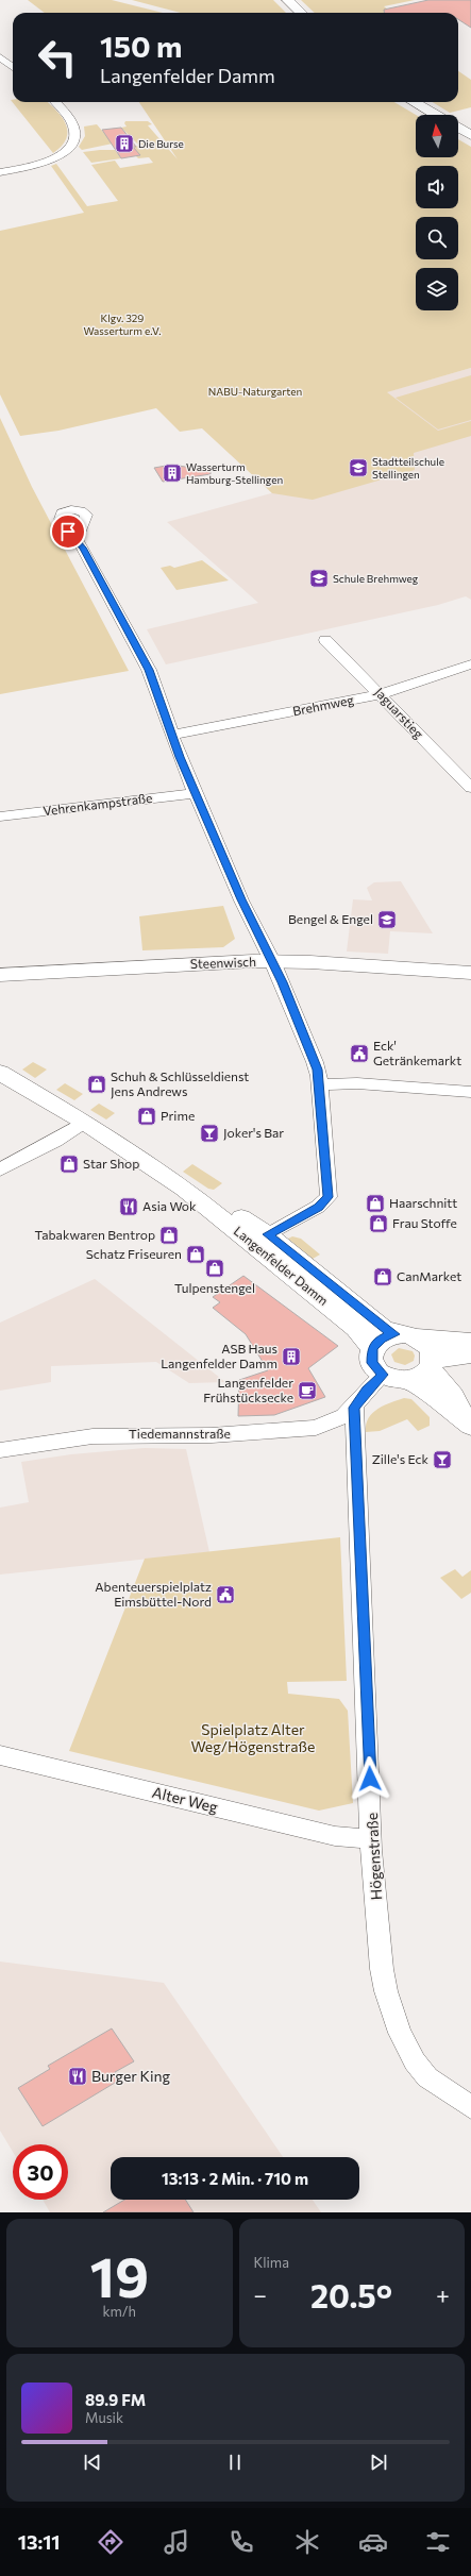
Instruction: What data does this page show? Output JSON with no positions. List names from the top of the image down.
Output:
{
  "streets": {
    "street": [
      "Brehmweg",
      "Jaguarstieg",
      "Vehrenkampstraße",
      "Steenwisch",
      "Langenfelder Damm",
      "Tiedemannstraße",
      "Alter Weg",
      "Högenstraße"
    ]
  },
  "crossings": [
    ["Brehmweg", "Jaguarstieg"],
    ["Tiedemannstraße", "Högenstraße"],
    ["Alter Weg", "Högenstraße"]
  ],
  "parks": ["Klgv. 329 Wasserturm e.V.", "NABU-Naturgarten", "Spielplatz Alter Weg/Högenstraße"],
  "places": {
    "building": ["Die Burse", "Wasserturm Hamburg-Stellingen", "ASB Haus Langenfelder Damm"],
    "school or university": ["Stadtteilschule Stellingen", "Schule Brehmweg", "Bengel & Engel"],
    "public building": ["Eck' Getränkemarkt", "Abenteuerspielplatz Eimsbüttel-Nord"],
    "shop": [
      "Schuh & Schlüsseldienst Jens Andrews",
      "Prime",
      "Star Shop",
      "Haarschnitt",
      "Frau Stoffe",
      "Tabakwaren Bentrop",
      "Schatz Friseuren",
      "Tulpenstengel",
      "CanMarket"
    ],
    "bar": ["Joker's Bar", "Zille's Eck"],
    "restaurant": ["Asia Wok", "Burger King"],
    "cafe": ["Langenfelder Frühstücksecke"]
  },
  "north": "top",
  "page": {
    "turn": ["150 m", "Langenfelder Damm"],
    "limit": "30",
    "trip": "13:13 · 2 Min. · 710 m",
    "tile": [
      ["19", "km/h"],
      "Klima"
    ],
    "heat": ["−", "20.5°", "+"],
    "song": ["89.9 FM", "Musik"],
    "tabs": "13:11"
  }
}
